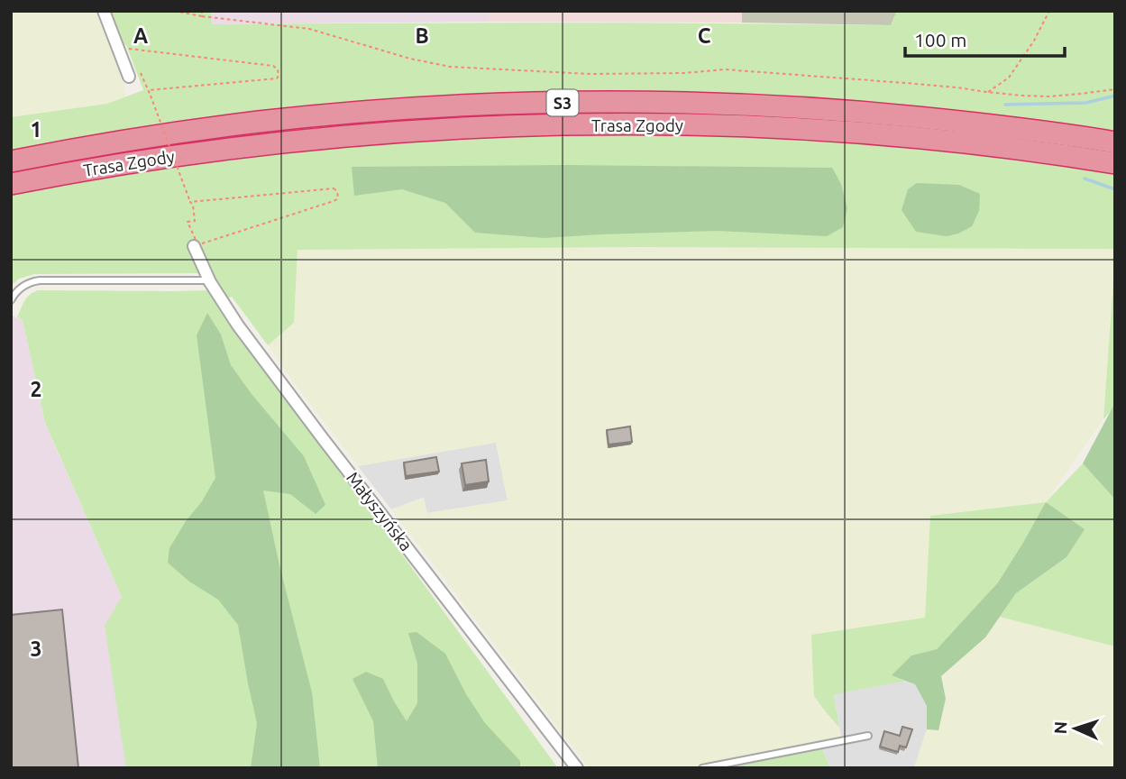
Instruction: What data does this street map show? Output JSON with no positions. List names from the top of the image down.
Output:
{
  "streets": {
    "highway": ["S3", "Trasa Zgody"],
    "street": ["Małyszyńska"]
  },
  "scale_bar": "100 m",
  "north": "left",
  "grid": {
    "columns": ["A", "B", "C"],
    "rows": ["1", "2", "3"]
  }
}
